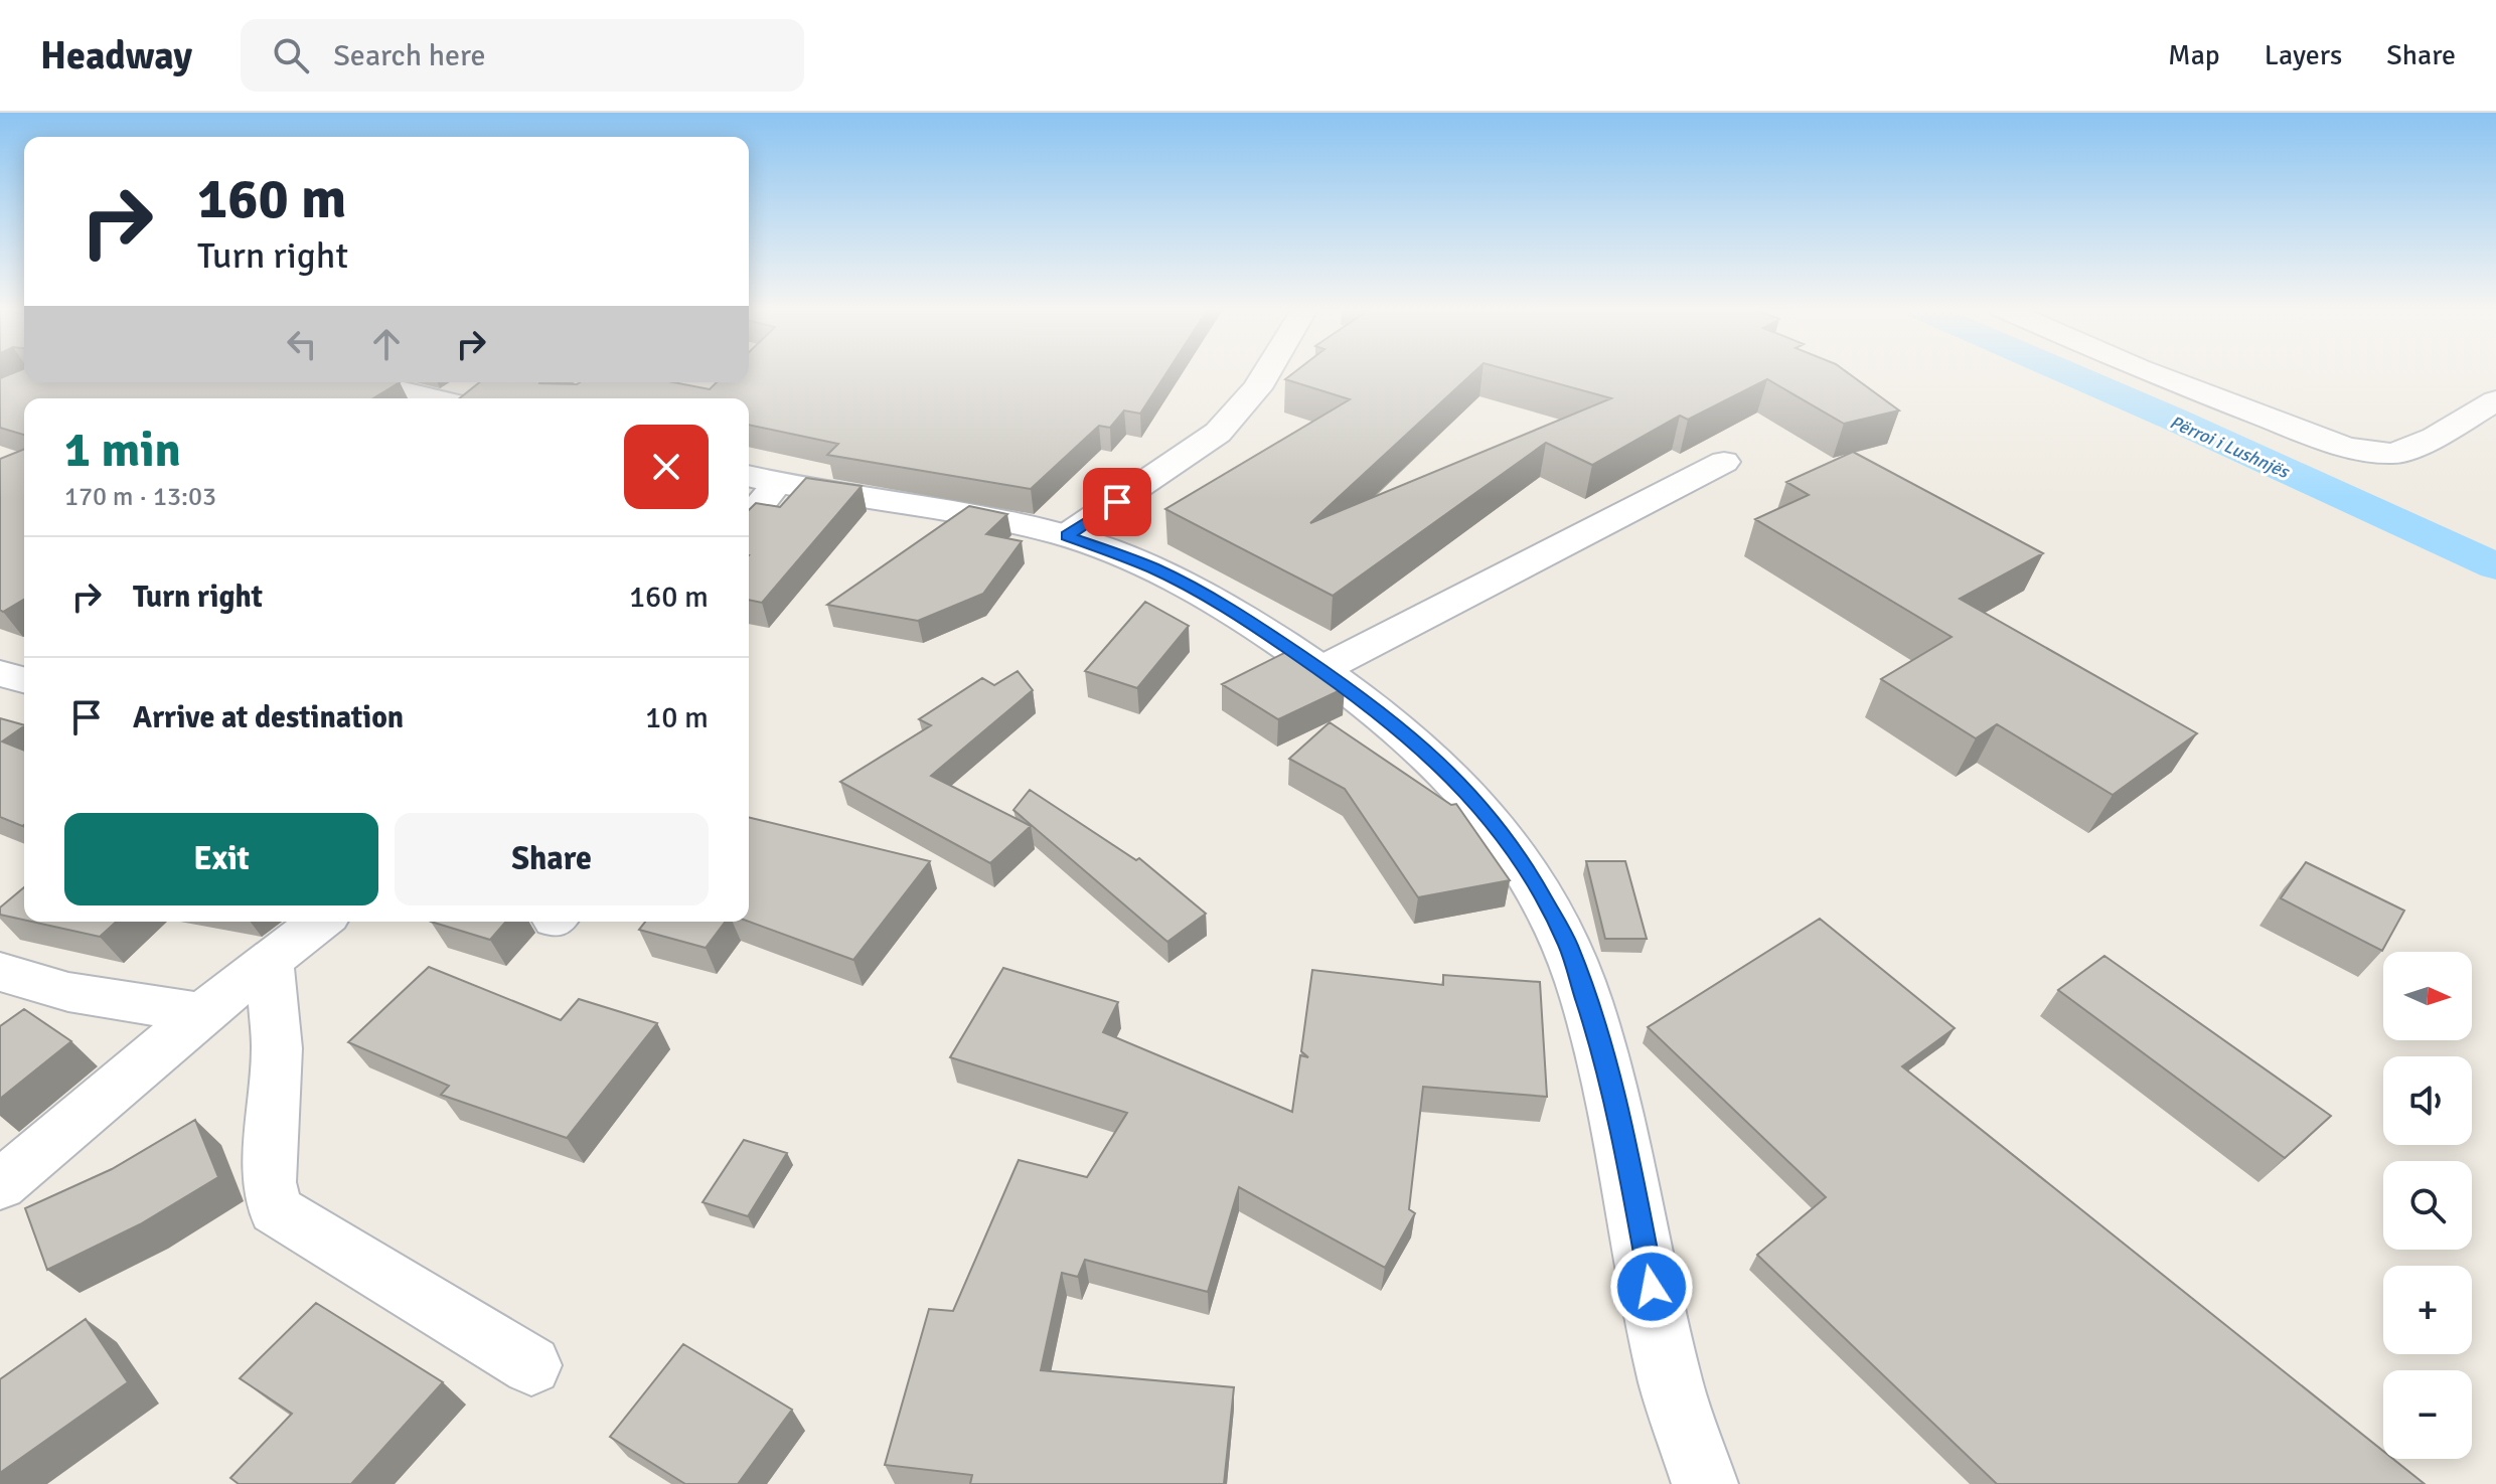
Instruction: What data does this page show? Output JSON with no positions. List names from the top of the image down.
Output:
{
  "water": ["Përroi i Lushnjës"],
  "north": "right",
  "page": {
    "header": "Headway",
    "search": "Search here",
    "nav": ["Map", "Layers", "Share"],
    "turn": ["160 m", "Turn right"],
    "heading": ["1 min", "170 m · 13:03"],
    "list": [
      {
        "name": "Turn right",
        "value": "160 m"
      },
      {
        "name": "Arrive at destination",
        "value": "10 m"
      }
    ],
    "buttons": ["Exit", "Share"],
    "map_buttons": ["+", "−"]
  }
}
